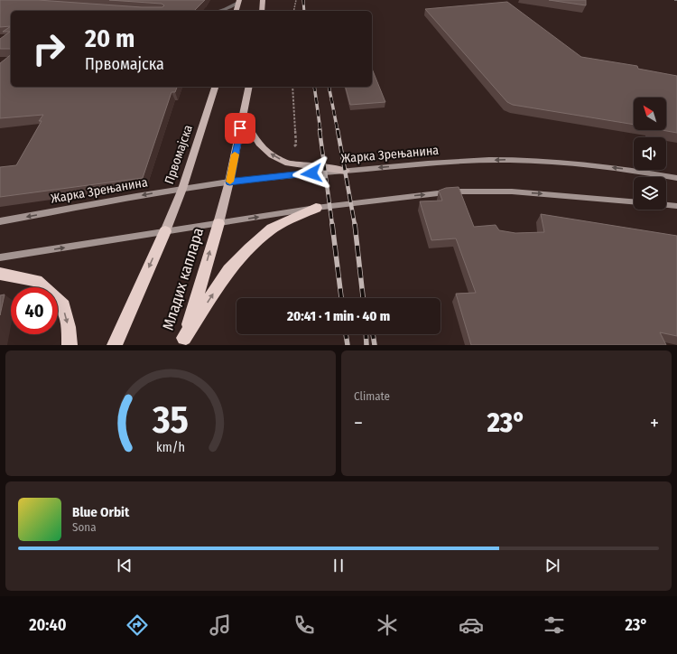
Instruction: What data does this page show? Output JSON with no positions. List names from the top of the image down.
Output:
{
  "streets": {
    "highway": ["Младих каплара"],
    "main road": ["Првомајска"],
    "street": ["Жарка Зрењанина"]
  },
  "crossings": [
    ["Првомајска", "Жарка Зрењанина"]
  ],
  "north": "top left",
  "page": {
    "turn": ["20 m", "Првомајска"],
    "limit": "40",
    "trip": "20:41 · 1 min · 40 m",
    "tile": "Climate",
    "heat": ["−", "23°", "+"],
    "song": ["Blue Orbit", "Sona"],
    "tabs": ["20:40", "23°"],
    "gauge": ["35", "km/h"]
  }
}
